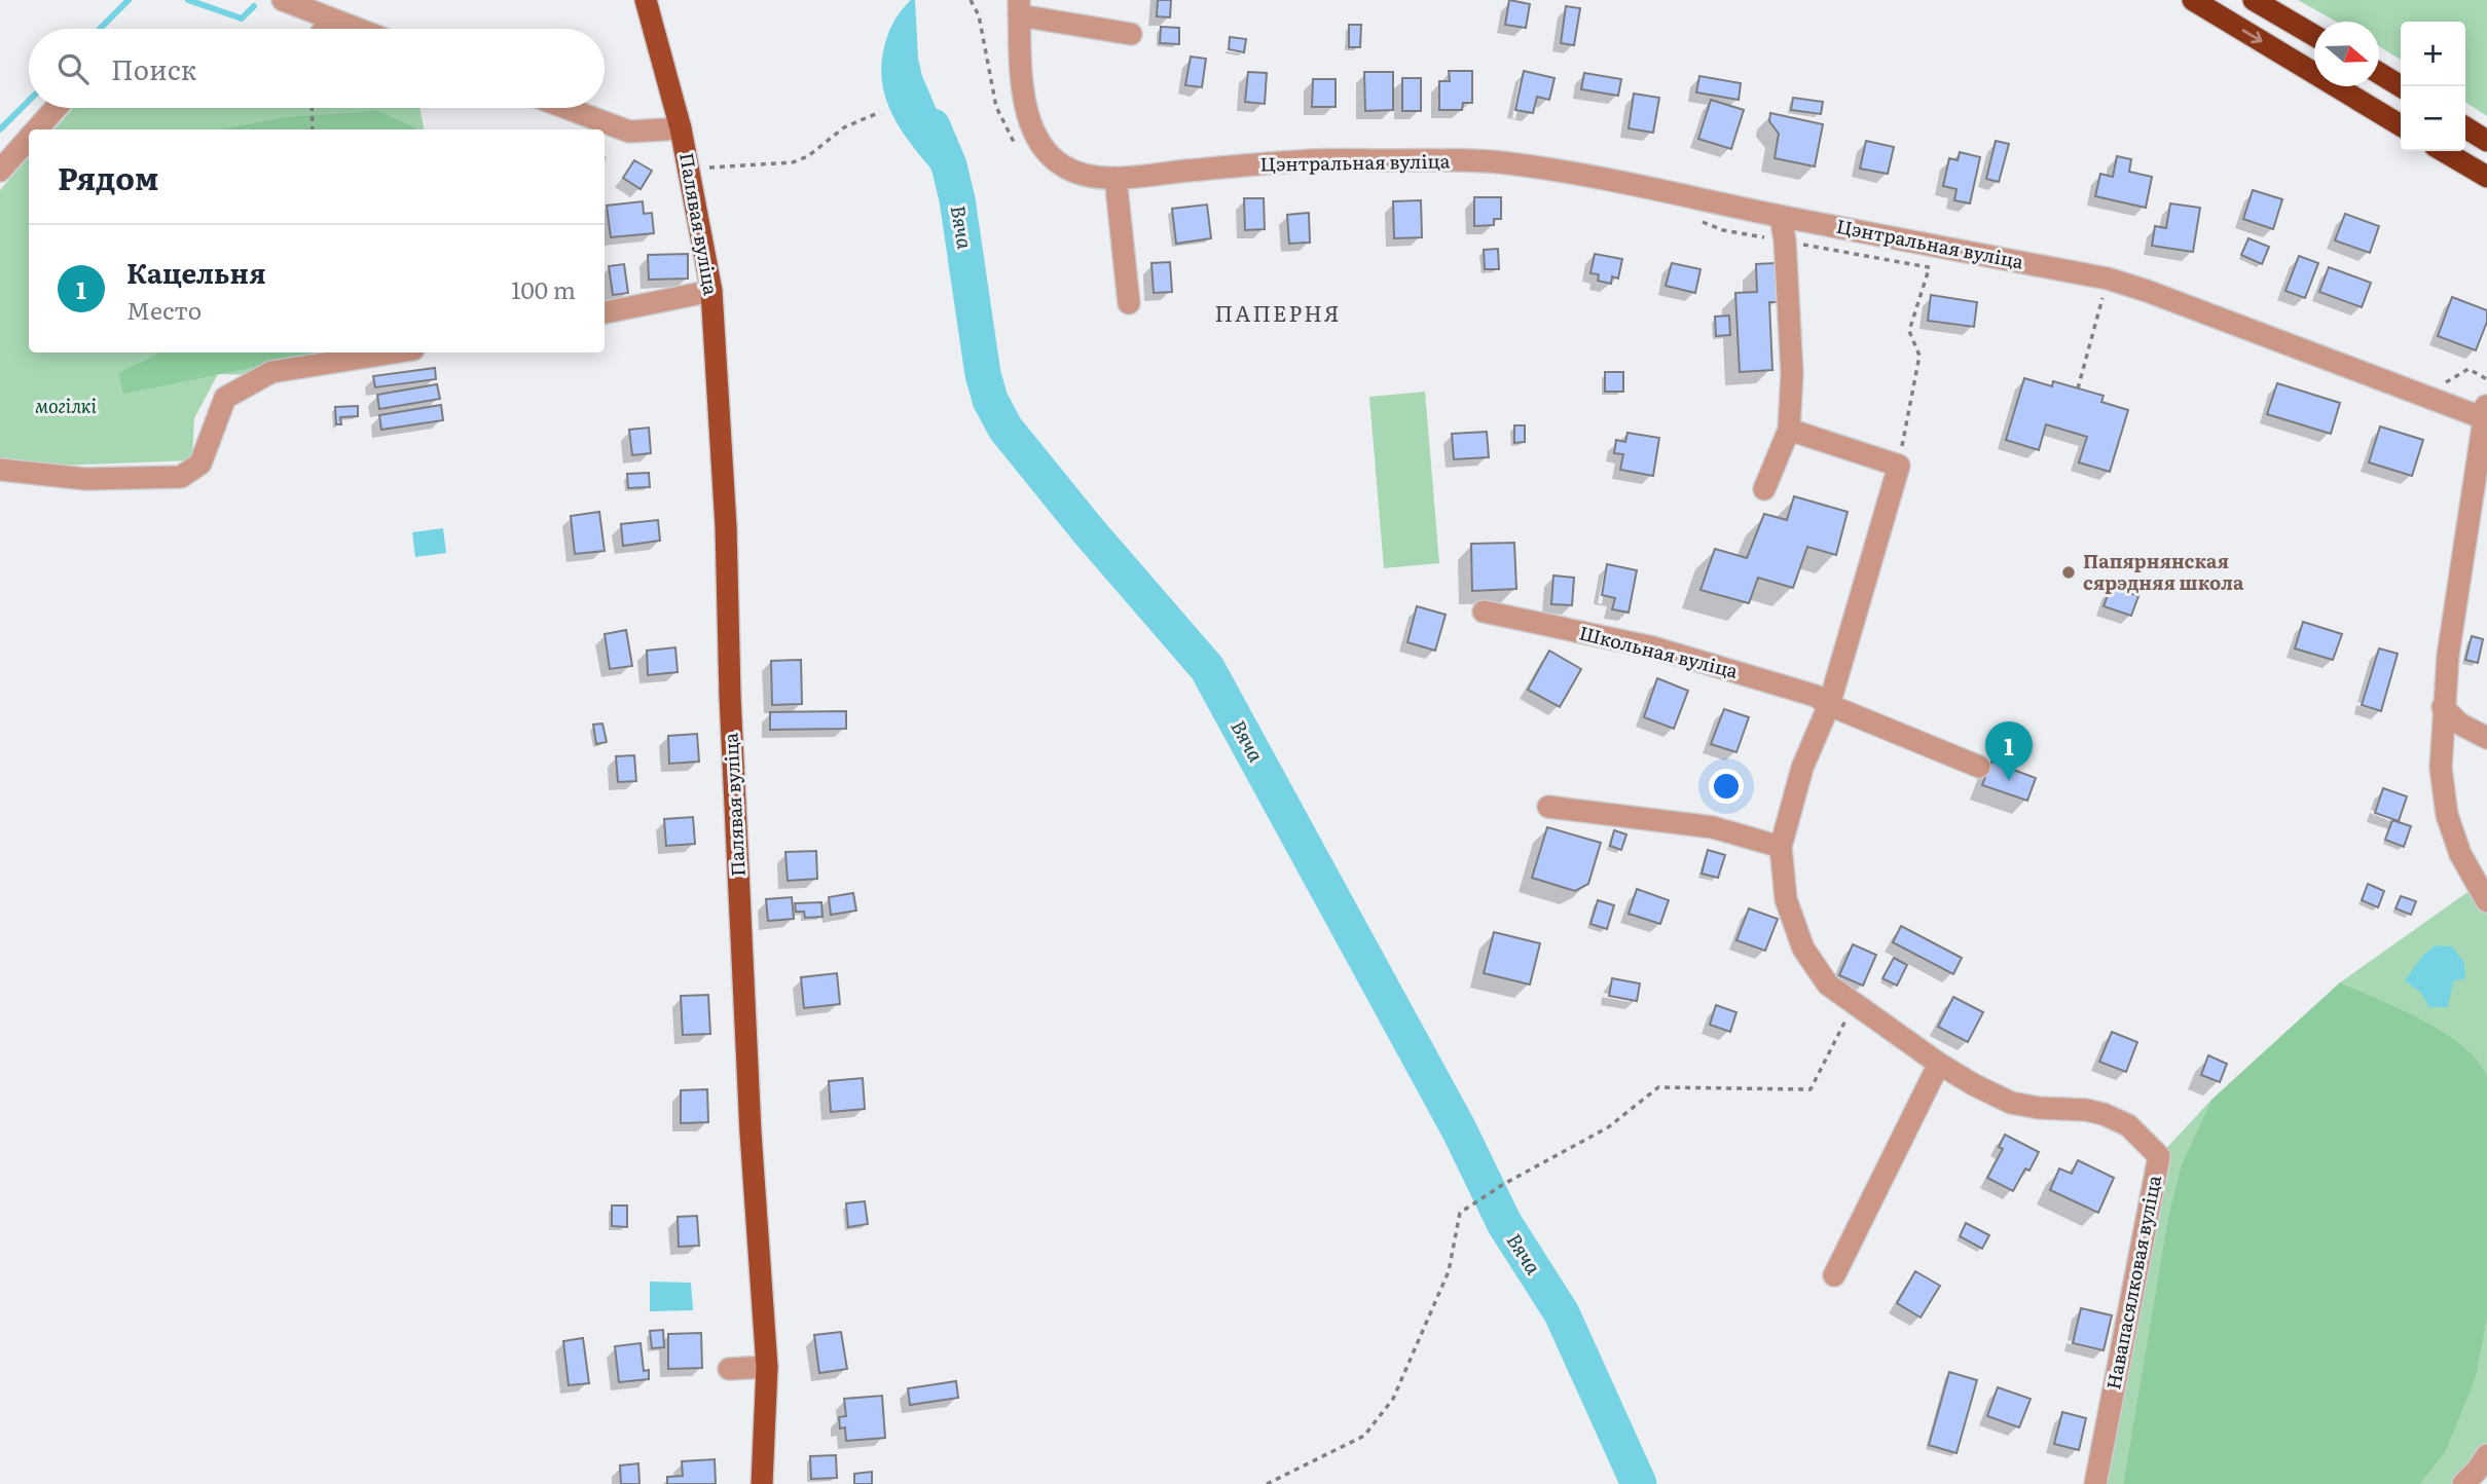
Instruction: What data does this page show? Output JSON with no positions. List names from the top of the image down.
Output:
{
  "streets": {
    "main road": ["Палявая вуліца"],
    "street": ["Цэнтральная вуліца", "Школьная вуліца", "Навапасялковая вуліца"]
  },
  "districts": ["ПАПЕРНЯ"],
  "water": ["Вяча"],
  "parks": ["могілкі"],
  "places": ["Папярнянская сярэдняя школа"],
  "north": "right",
  "page": {
    "map_buttons": ["+", "−"],
    "search": "Поиск",
    "heading": "Рядом",
    "list": [
      {
        "mark": "1",
        "name": "Кацельня",
        "note": "Место",
        "value": "100 m"
      }
    ],
    "pins": "1"
  }
}
